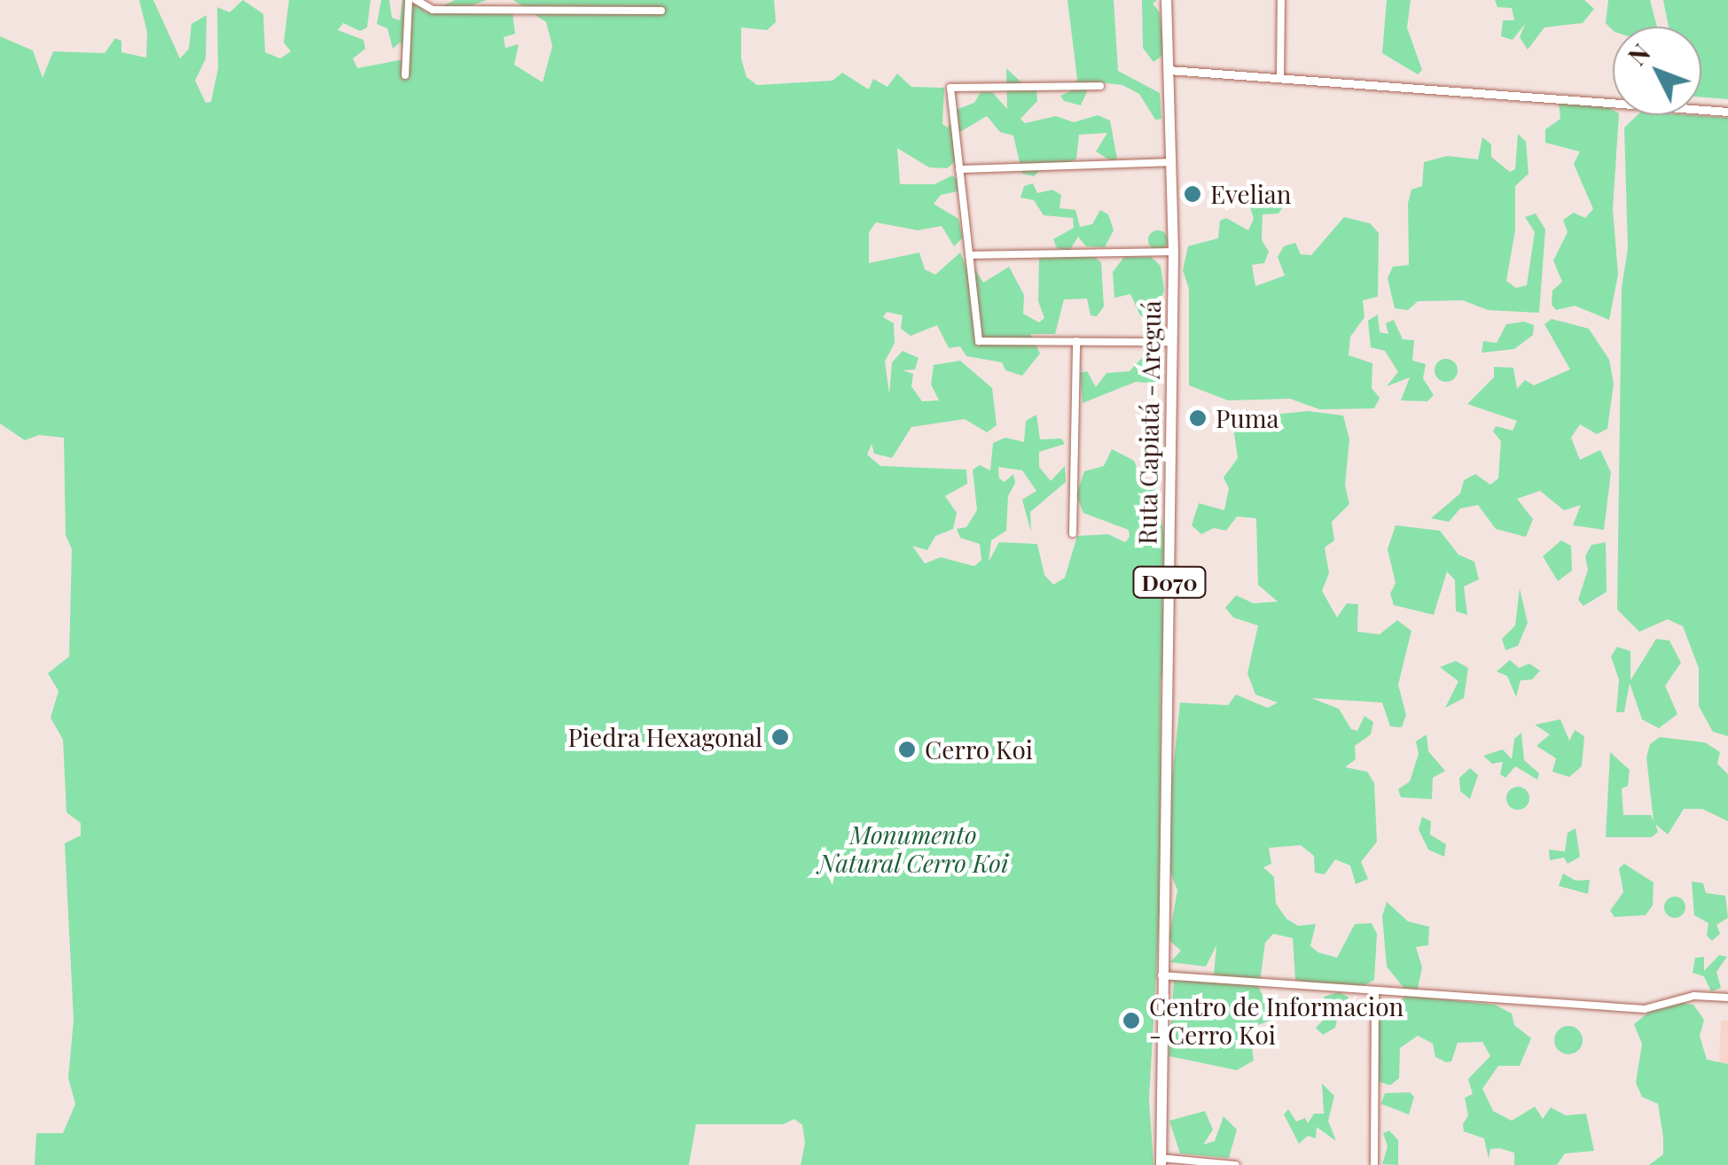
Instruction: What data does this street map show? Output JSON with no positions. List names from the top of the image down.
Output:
{
  "streets": {
    "main road": ["Ruta Capiatá - Areguá", "D070"]
  },
  "parks": ["Monumento Natural Cerro Koi"],
  "places": [
    "Evelian",
    "Puma",
    "Piedra Hexagonal",
    "Cerro Koi",
    "Centro de Informacion - Cerro Koi"
  ],
  "north": "top left"
}
